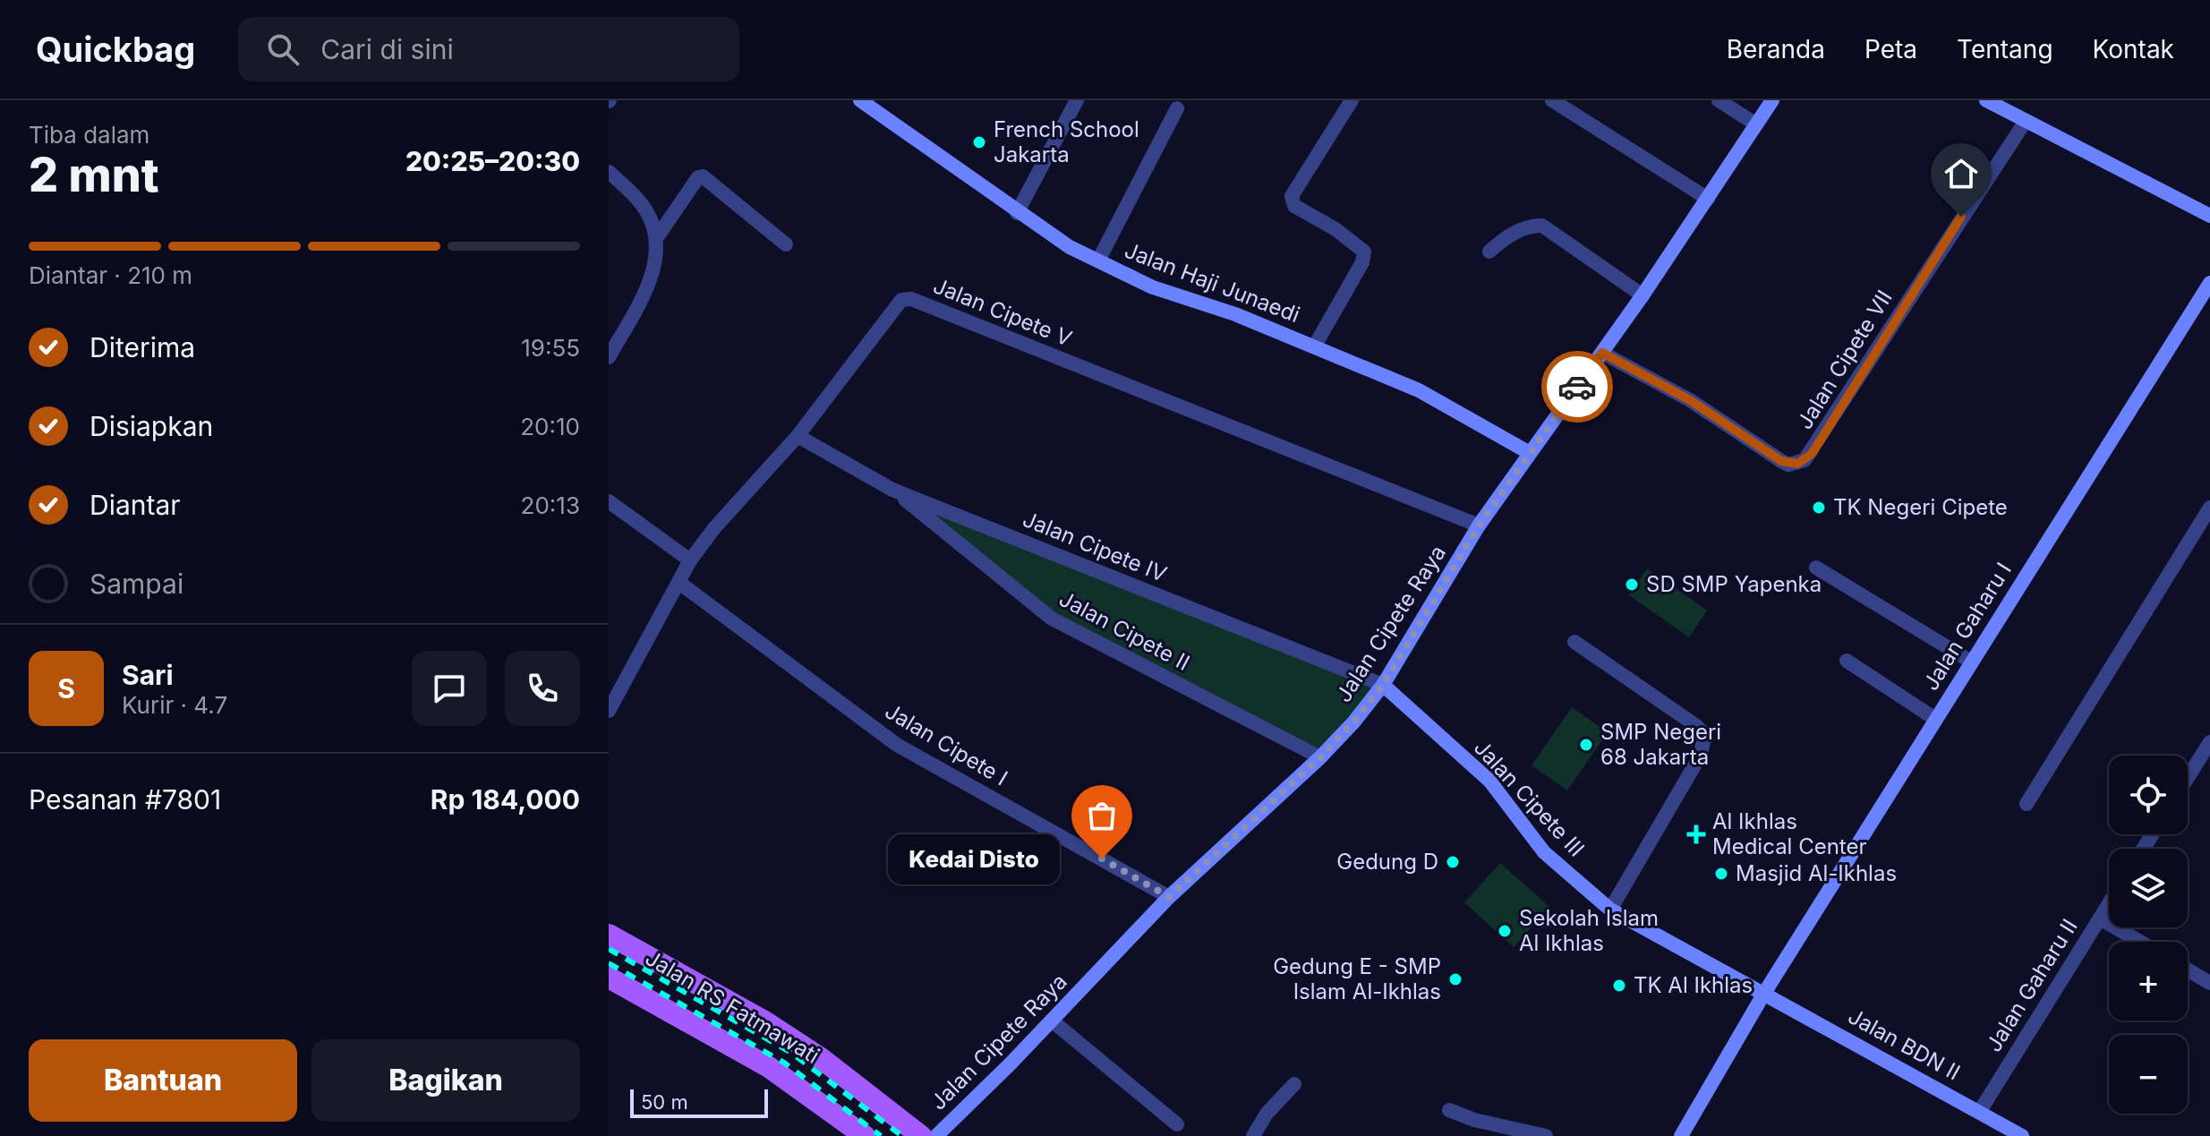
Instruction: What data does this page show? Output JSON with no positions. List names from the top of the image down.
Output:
{
  "streets": {
    "main road": ["Jalan RS Fatmawati"],
    "street": [
      "Jalan Haji Junaedi",
      "Jalan Cipete V",
      "Jalan Cipete VII",
      "Jalan Cipete IV",
      "Jalan Cipete Raya",
      "Jalan Gaharu I",
      "Jalan Cipete II",
      "Jalan Cipete I",
      "Jalan Cipete III",
      "Jalan Gaharu II",
      "Jalan BDN II"
    ]
  },
  "crossings": [
    ["Jalan Haji Junaedi", "Jalan Cipete Raya"],
    ["Jalan Cipete V", "Jalan Cipete IV"],
    ["Jalan Cipete V", "Jalan Cipete Raya"],
    ["Jalan Cipete V", "Jalan Cipete I"],
    ["Jalan Cipete VII", "Jalan Cipete Raya"],
    ["Jalan Cipete IV", "Jalan Cipete Raya"],
    ["Jalan Cipete IV", "Jalan Cipete II"],
    ["Jalan Cipete IV", "Jalan Cipete III"],
    ["Jalan Cipete Raya", "Jalan Cipete II"],
    ["Jalan Cipete Raya", "Jalan Cipete I"],
    ["Jalan Cipete Raya", "Jalan Cipete III"],
    ["Jalan Gaharu I", "Jalan Cipete III"],
    ["Jalan Gaharu I", "Jalan BDN II"],
    ["Jalan Cipete III", "Jalan BDN II"],
    ["Jalan Gaharu II", "Jalan BDN II"]
  ],
  "places": {
    "other": [
      "French School Jakarta",
      "TK Negeri Cipete",
      "SD SMP Yapenka",
      "SMP Negeri 68 Jakarta",
      "Kedai Disto",
      "Gedung D",
      "Masjid Al-Ikhlas",
      "Sekolah Islam Al Ikhlas",
      "Gedung E - SMP Islam Al-Ikhlas",
      "TK Al Ikhlas"
    ],
    "health": ["Al Ikhlas Medical Center"]
  },
  "scale_bar": "50 m",
  "page": {
    "header": "Quickbag",
    "search": "Cari di sini",
    "nav": [
      "Beranda",
      "Peta",
      "Tentang",
      "Kontak"
    ],
    "heading": ["2 mnt", "Tiba dalam", "20:25–20:30"],
    "panel": [
      "Sari",
      "Kurir · 4.7",
      "Pesanan #7801",
      "Rp 184,000"
    ],
    "bar": "Diantar · 210 m",
    "list": [
      ["Diterima", "19:55"],
      ["Disiapkan", "20:10"],
      ["Diantar", "20:13"],
      "Sampai"
    ],
    "round": "S",
    "map_buttons": ["+", "−"],
    "bubble": "Kedai Disto",
    "buttons": ["Bantuan", "Bagikan"],
    "scale": "50 m"
  }
}
